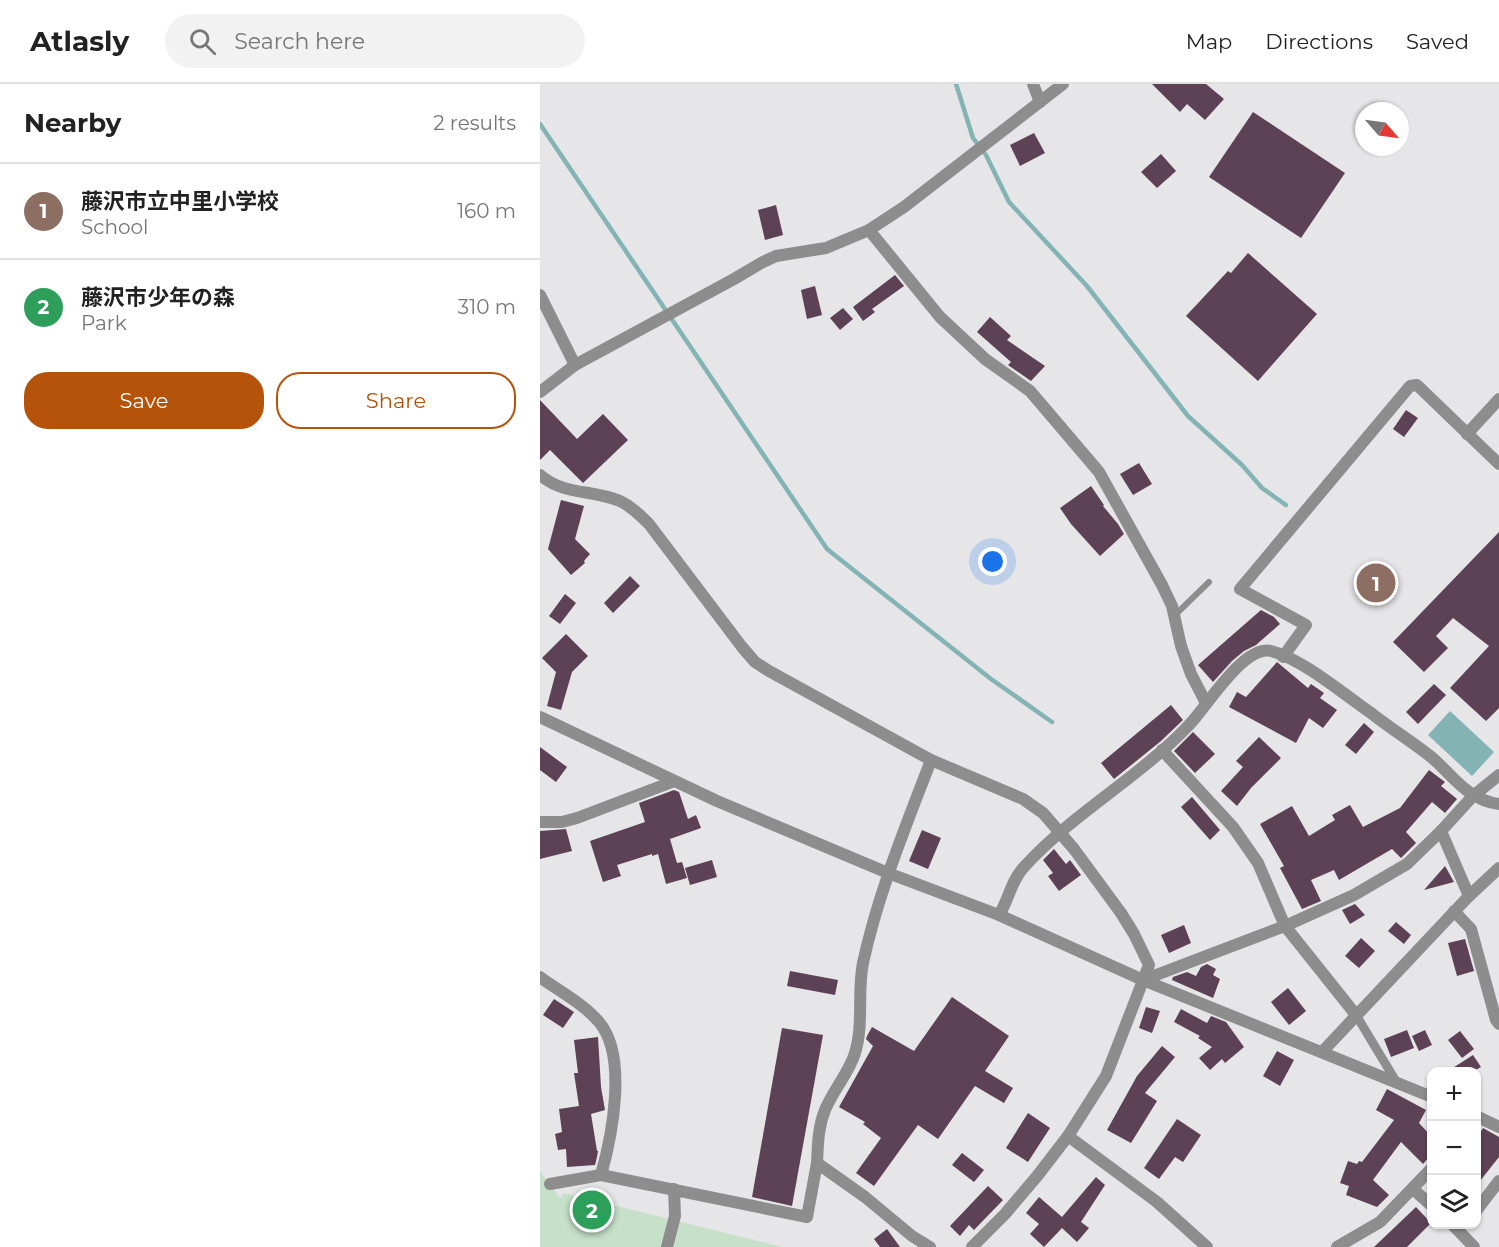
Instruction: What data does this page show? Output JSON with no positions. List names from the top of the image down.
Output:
{
  "north": "bottom right",
  "page": {
    "header": "Atlasly",
    "search": "Search here",
    "nav": ["Map", "Directions", "Saved"],
    "heading": ["Nearby", "2 results"],
    "list": [
      {
        "mark": "1",
        "name": "藤沢市立中里小学校",
        "note": "School",
        "value": "160 m"
      },
      {
        "mark": "2",
        "name": "藤沢市少年の森",
        "note": "Park",
        "value": "310 m"
      }
    ],
    "buttons": ["Save", "Share"],
    "pins": ["1", "2"],
    "map_buttons": ["+", "−"]
  }
}
